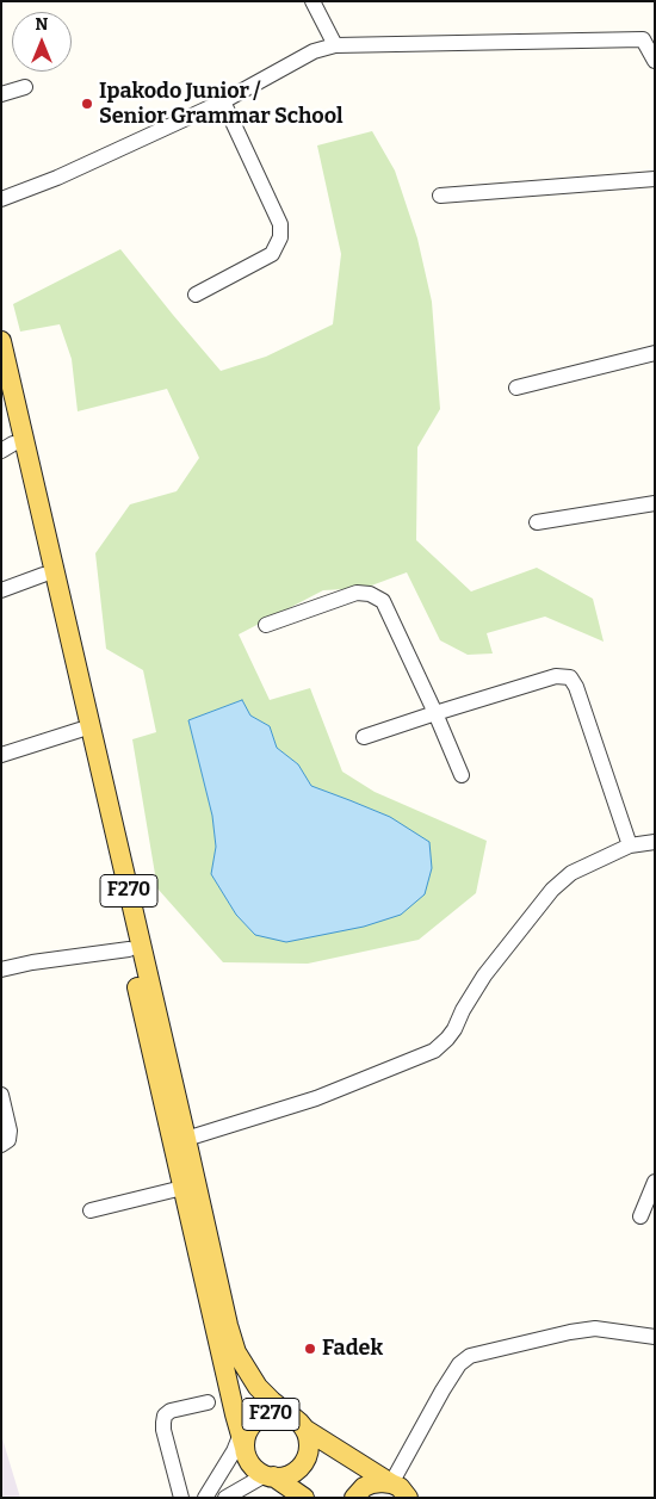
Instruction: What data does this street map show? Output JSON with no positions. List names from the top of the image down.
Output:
{
  "streets": {
    "main road": ["F270"]
  },
  "places": ["Ipakodo Junior / Senior Grammar School", "Fadek"],
  "north": "top"
}
